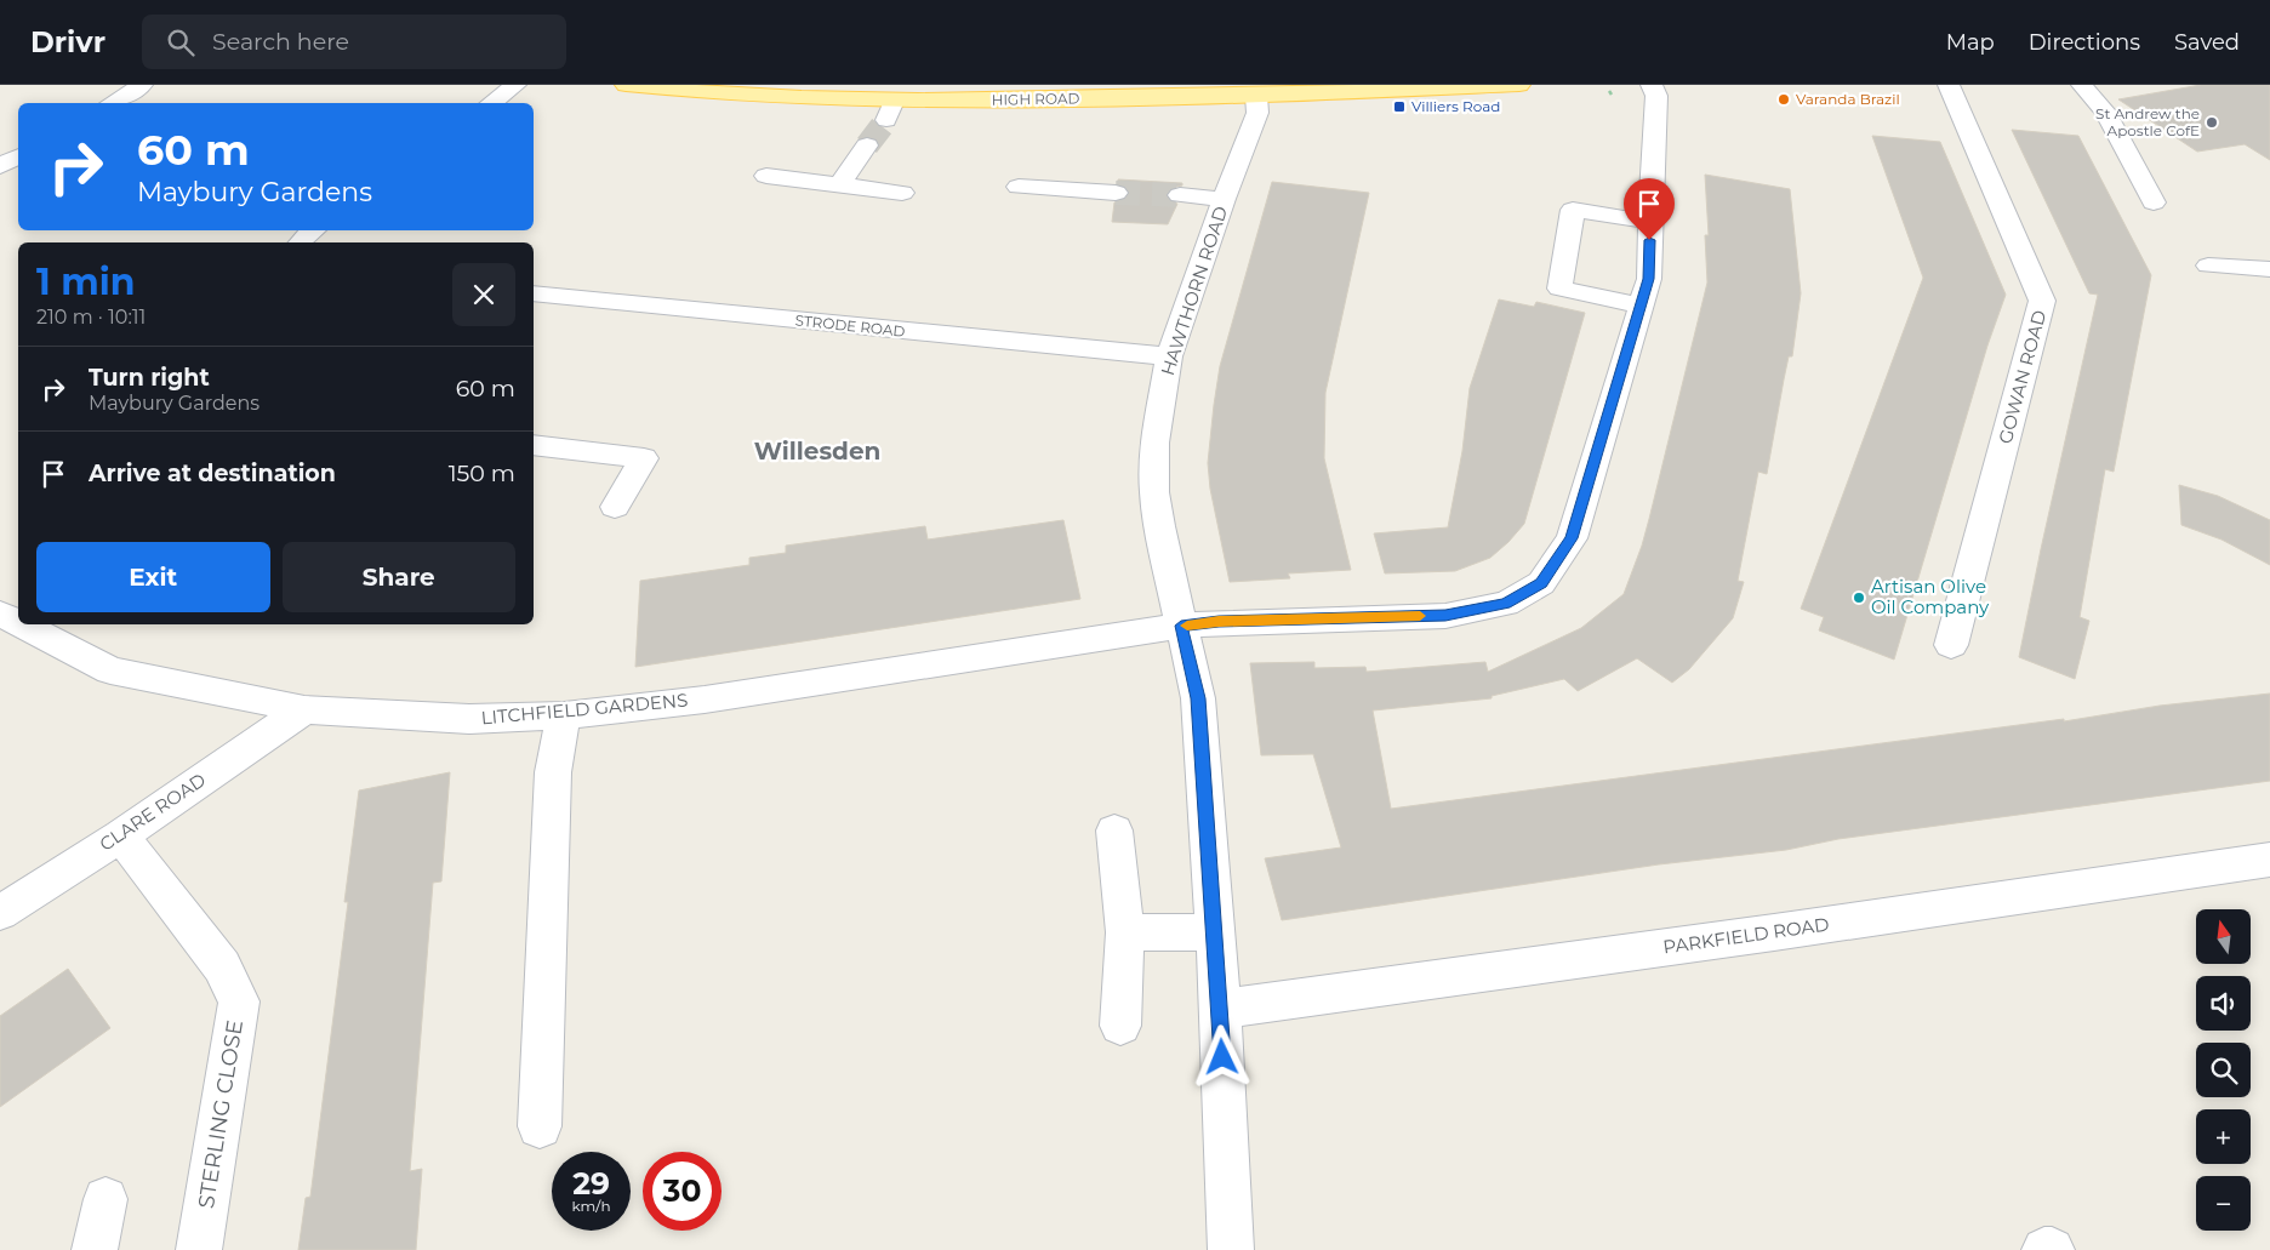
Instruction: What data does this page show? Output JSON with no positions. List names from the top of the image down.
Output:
{
  "streets": {
    "main road": ["HIGH ROAD"],
    "street": [
      "HAWTHORN ROAD",
      "STRODE ROAD",
      "GOWAN ROAD",
      "LITCHFIELD GARDENS",
      "CLARE ROAD",
      "PARKFIELD ROAD",
      "STERLING CLOSE"
    ]
  },
  "crossings": [
    ["HIGH ROAD", "HAWTHORN ROAD"],
    ["HAWTHORN ROAD", "STRODE ROAD"],
    ["HAWTHORN ROAD", "LITCHFIELD GARDENS"],
    ["HAWTHORN ROAD", "PARKFIELD ROAD"],
    ["LITCHFIELD GARDENS", "CLARE ROAD"],
    ["CLARE ROAD", "STERLING CLOSE"]
  ],
  "districts": ["Willesden"],
  "places": {
    "other": ["Varanda Brazil", "St Andrew the Apostle CofE", "Artisan Olive Oil Company"],
    "transit": ["Villiers Road"]
  },
  "north": "top",
  "page": {
    "header": "Drivr",
    "search": "Search here",
    "nav": ["Map", "Directions", "Saved"],
    "turn": ["60 m", "Maybury Gardens"],
    "heading": ["1 min", "210 m · 10:11"],
    "list": [
      {
        "name": "Turn right",
        "note": "Maybury Gardens",
        "value": "60 m"
      },
      {
        "name": "Arrive at destination",
        "value": "150 m"
      }
    ],
    "buttons": ["Exit", "Share"],
    "map_buttons": ["+", "−"],
    "speed": "29 km/h",
    "limit": "30"
  }
}
